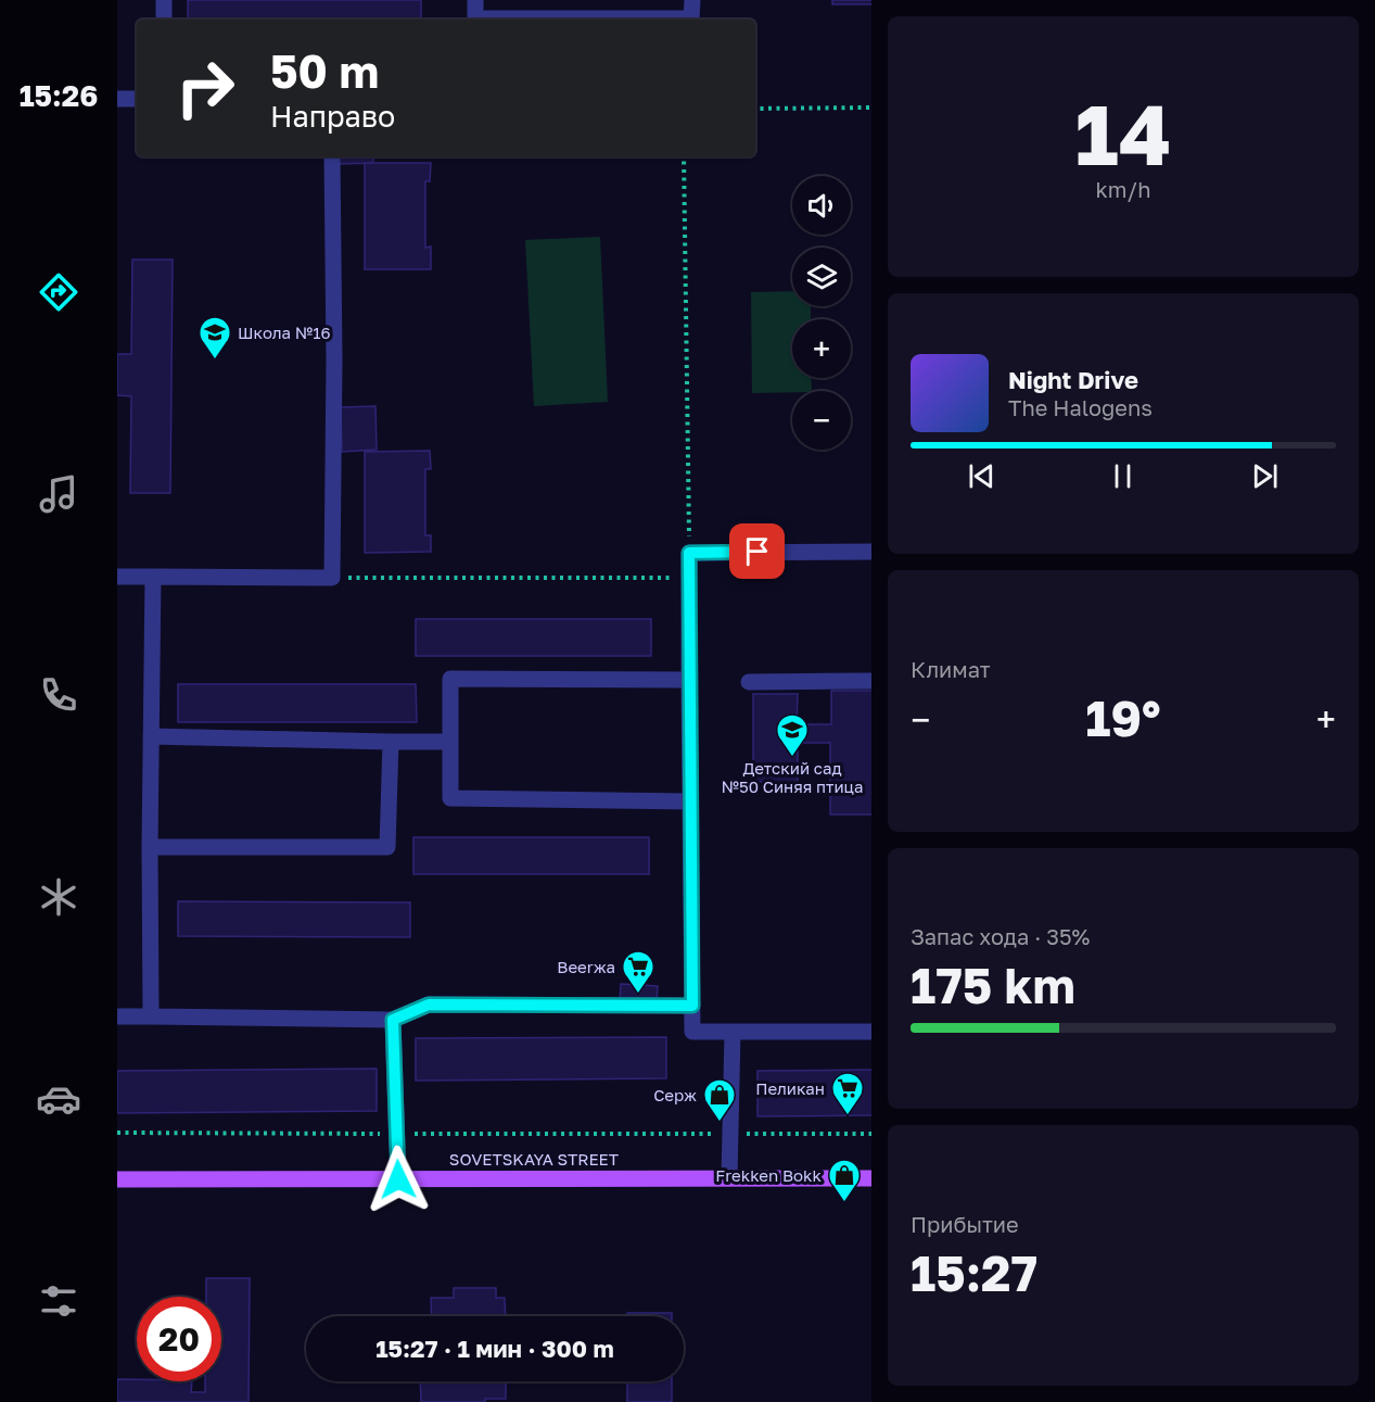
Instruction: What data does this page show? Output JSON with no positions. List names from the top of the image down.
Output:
{
  "streets": {
    "main road": ["SOVETSKAYA STREET"]
  },
  "places": {
    "school or university": ["Школа №16", "Детский сад №50 Синяя птица"],
    "supermarket": ["Beerжа", "Пеликан"],
    "shop": ["Серж", "Frekken Bokk"]
  },
  "page": {
    "tabs": "15:26",
    "tile": [
      ["14", "km/h"],
      "Климат",
      ["Запас хода · 35%", "175 km"],
      ["Прибытие", "15:27"]
    ],
    "turn": ["50 m", "Направо"],
    "map_buttons": ["+", "−"],
    "song": ["Night Drive", "The Halogens"],
    "heat": ["−", "19°", "+"],
    "limit": "20",
    "trip": "15:27 · 1 мин · 300 m"
  }
}
